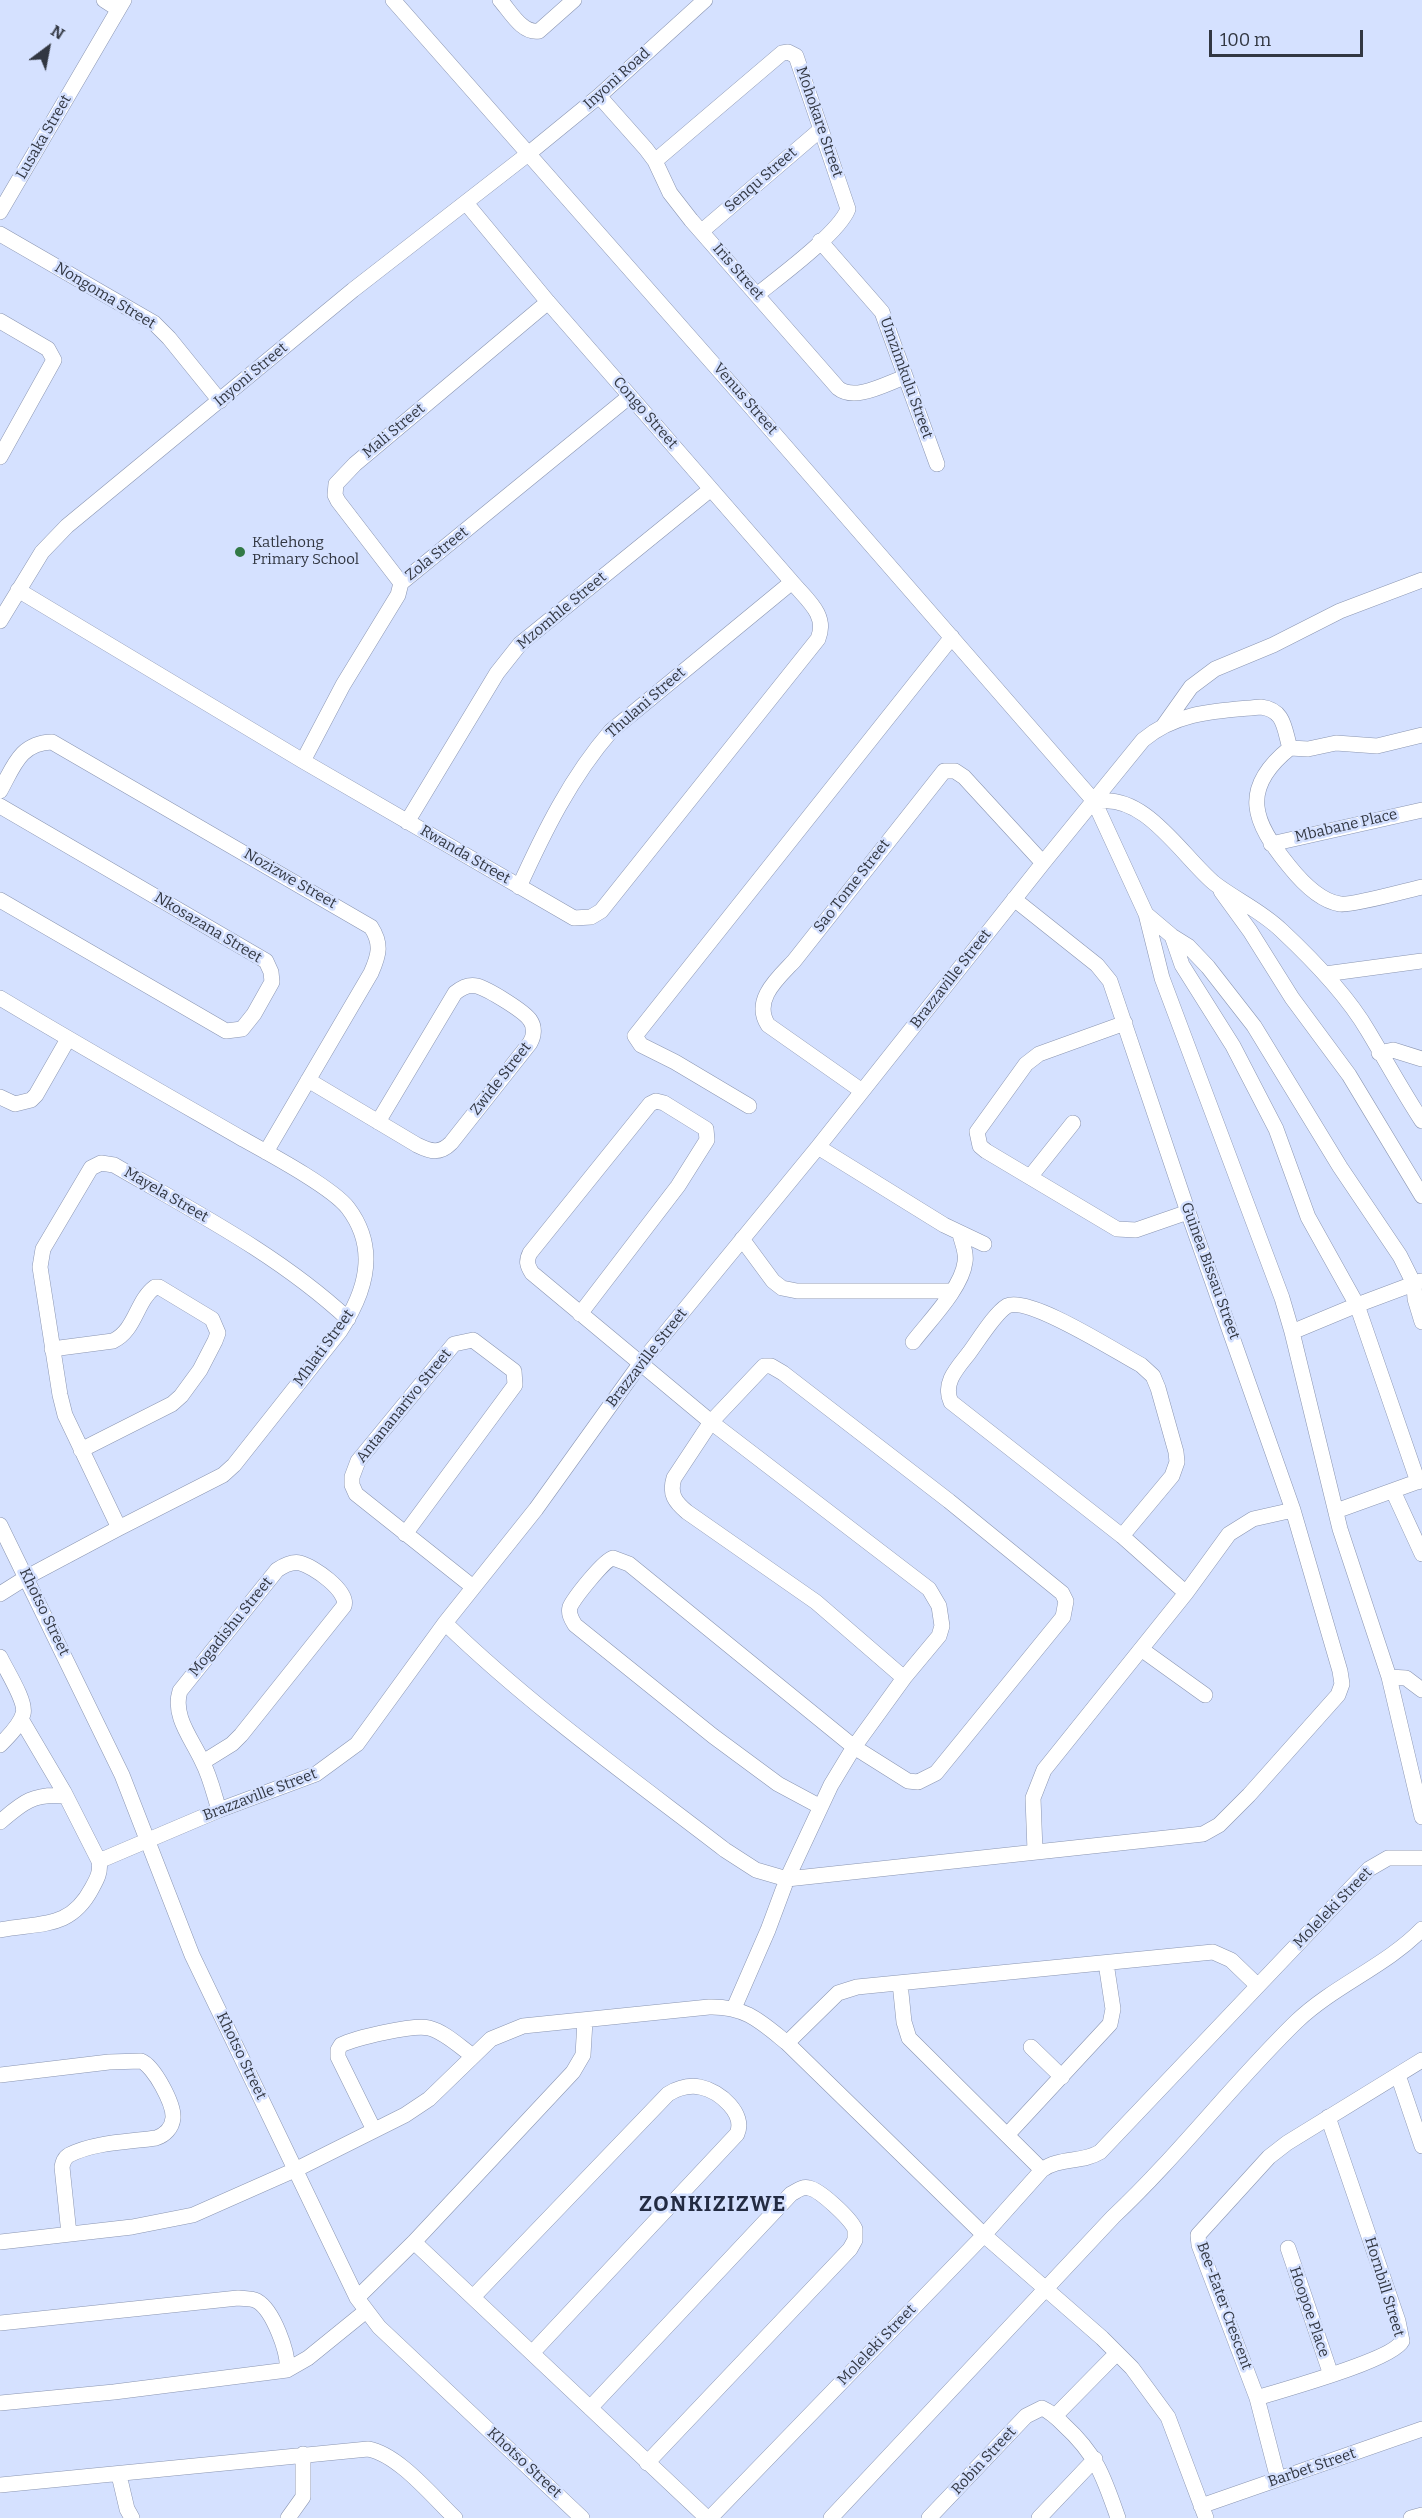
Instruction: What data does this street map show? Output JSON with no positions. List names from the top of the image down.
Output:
{
  "streets": {
    "street": [
      "Inyoni Road",
      "Mohokare Street",
      "Lusaka Street",
      "Senqu Street",
      "Iris Street",
      "Nongoma Street",
      "Inyoni Street",
      "Umzimkulu Street",
      "Venus Street",
      "Congo Street",
      "Mali Street",
      "Zola Street",
      "Mzomhle Street",
      "Thulani Street",
      "Mbabane Place",
      "Rwanda Street",
      "Nozizwe Street",
      "Sao Tome Street",
      "Nkosazana Street",
      "Brazzaville Street",
      "Zwide Street",
      "Mayela Street",
      "Guinea Bissau Street",
      "Mhlati Street",
      "Antananarivo Street",
      "Khotso Street",
      "Mogadishu Street",
      "Moleleki Street",
      "Hornbill Street",
      "Bee-Eater Crescent",
      "Hoopoe Place",
      "Robin Street",
      "Barbet Street"
    ]
  },
  "crossings": [
    ["Inyoni Road", "Iris Street"],
    ["Inyoni Road", "Inyoni Street"],
    ["Inyoni Road", "Venus Street"],
    ["Mohokare Street", "Senqu Street"],
    ["Mohokare Street", "Iris Street"],
    ["Mohokare Street", "Umzimkulu Street"],
    ["Senqu Street", "Iris Street"],
    ["Iris Street", "Umzimkulu Street"],
    ["Nongoma Street", "Inyoni Street"],
    ["Inyoni Street", "Venus Street"],
    ["Inyoni Street", "Congo Street"],
    ["Inyoni Street", "Rwanda Street"],
    ["Venus Street", "Brazzaville Street"],
    ["Congo Street", "Mali Street"],
    ["Congo Street", "Zola Street"],
    ["Congo Street", "Mzomhle Street"],
    ["Congo Street", "Thulani Street"],
    ["Congo Street", "Rwanda Street"],
    ["Mali Street", "Zola Street"],
    ["Zola Street", "Rwanda Street"],
    ["Mzomhle Street", "Rwanda Street"],
    ["Thulani Street", "Rwanda Street"],
    ["Nozizwe Street", "Zwide Street"],
    ["Nozizwe Street", "Mhlati Street"],
    ["Sao Tome Street", "Brazzaville Street"],
    ["Brazzaville Street", "Guinea Bissau Street"],
    ["Brazzaville Street", "Antananarivo Street"],
    ["Brazzaville Street", "Khotso Street"],
    ["Brazzaville Street", "Mogadishu Street"],
    ["Mayela Street", "Mhlati Street"],
    ["Mhlati Street", "Khotso Street"],
    ["Hornbill Street", "Bee-Eater Crescent"],
    ["Hornbill Street", "Hoopoe Place"],
    ["Bee-Eater Crescent", "Barbet Street"]
  ],
  "districts": ["ZONKIZIZWE"],
  "places": ["Katlehong Primary School"],
  "scale_bar": "100 m",
  "north": "top right"
}
